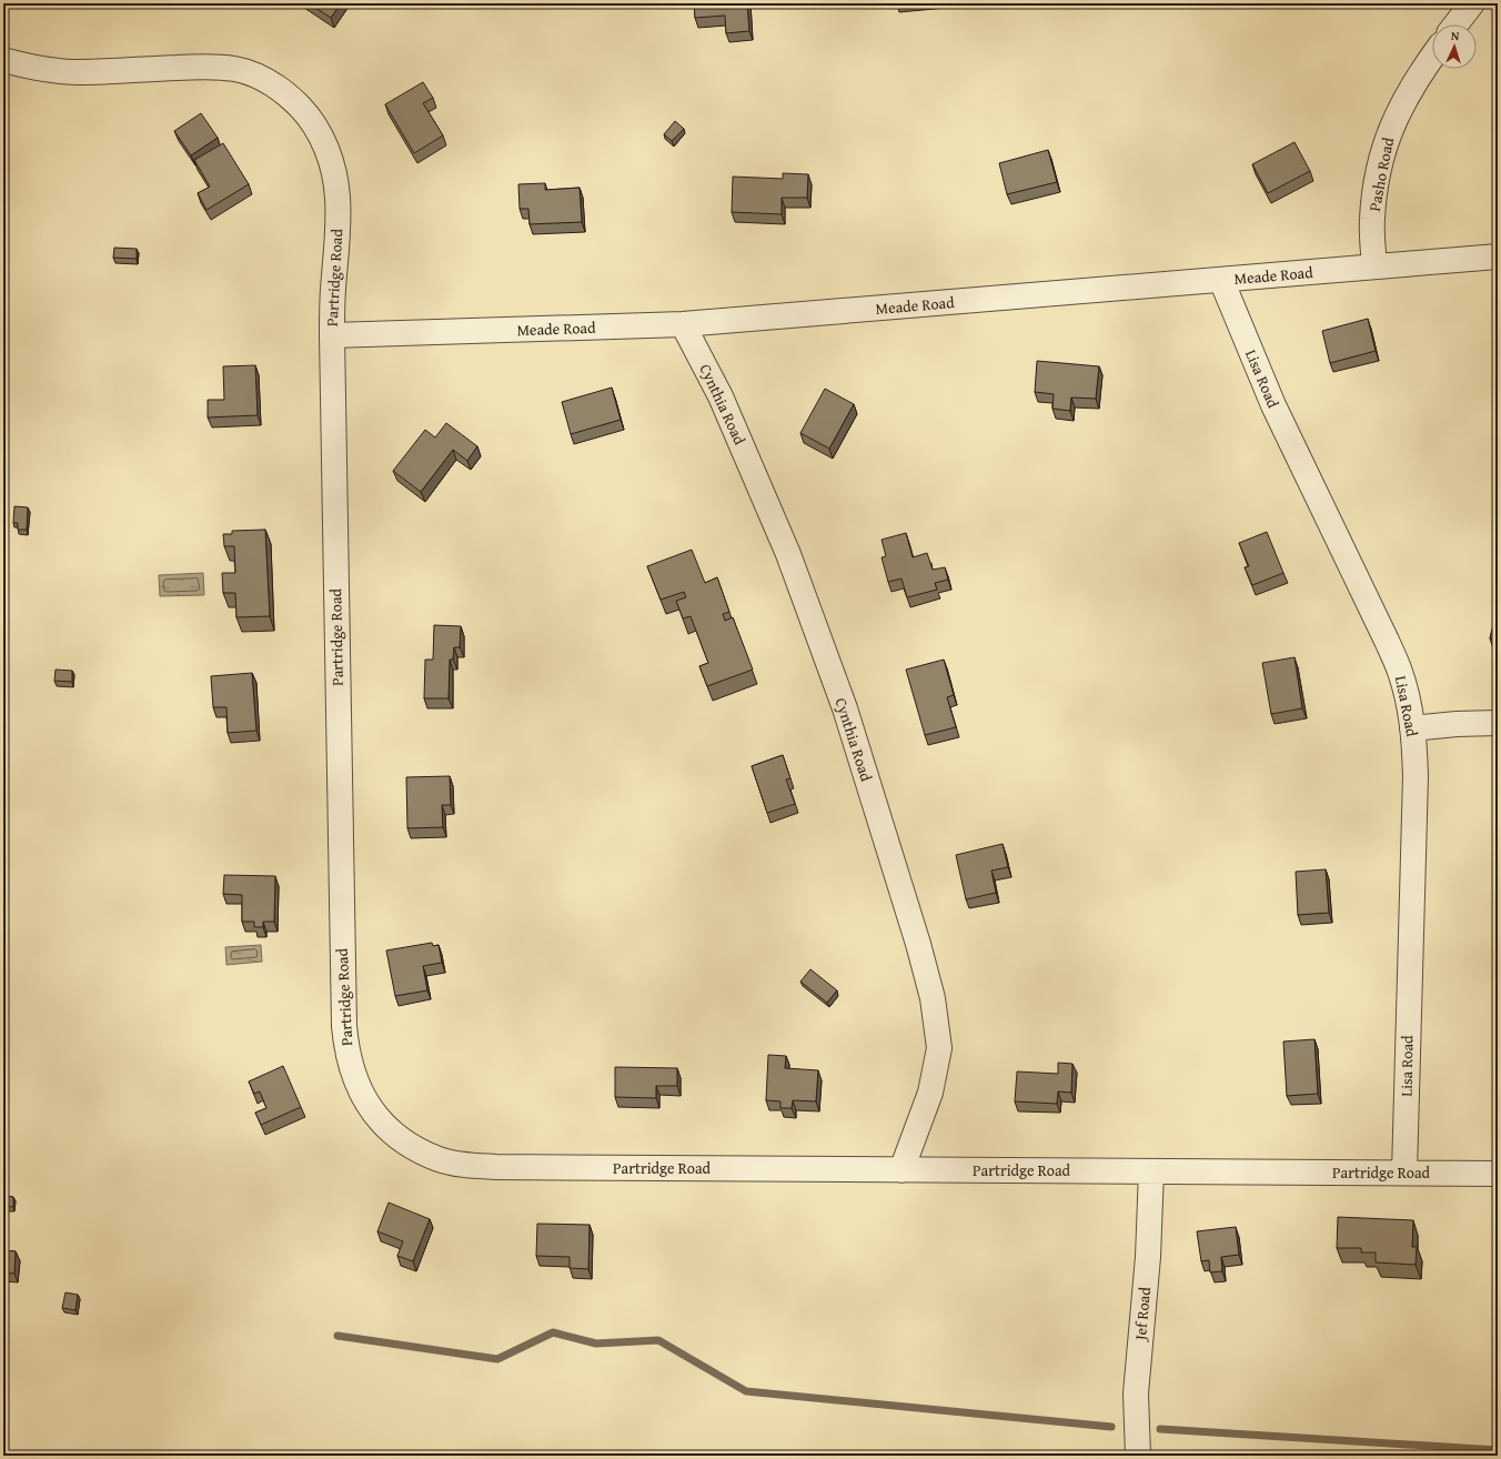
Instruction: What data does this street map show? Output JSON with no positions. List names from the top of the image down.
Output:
{
  "streets": {
    "street": [
      "Pasho Road",
      "Meade Road",
      "Partridge Road",
      "Lisa Road",
      "Cynthia Road",
      "Jef Road"
    ]
  },
  "crossings": [
    ["Pasho Road", "Meade Road"],
    ["Meade Road", "Partridge Road"],
    ["Meade Road", "Lisa Road"],
    ["Meade Road", "Cynthia Road"],
    ["Partridge Road", "Lisa Road"],
    ["Partridge Road", "Cynthia Road"],
    ["Partridge Road", "Jef Road"]
  ],
  "north": "top"
}
